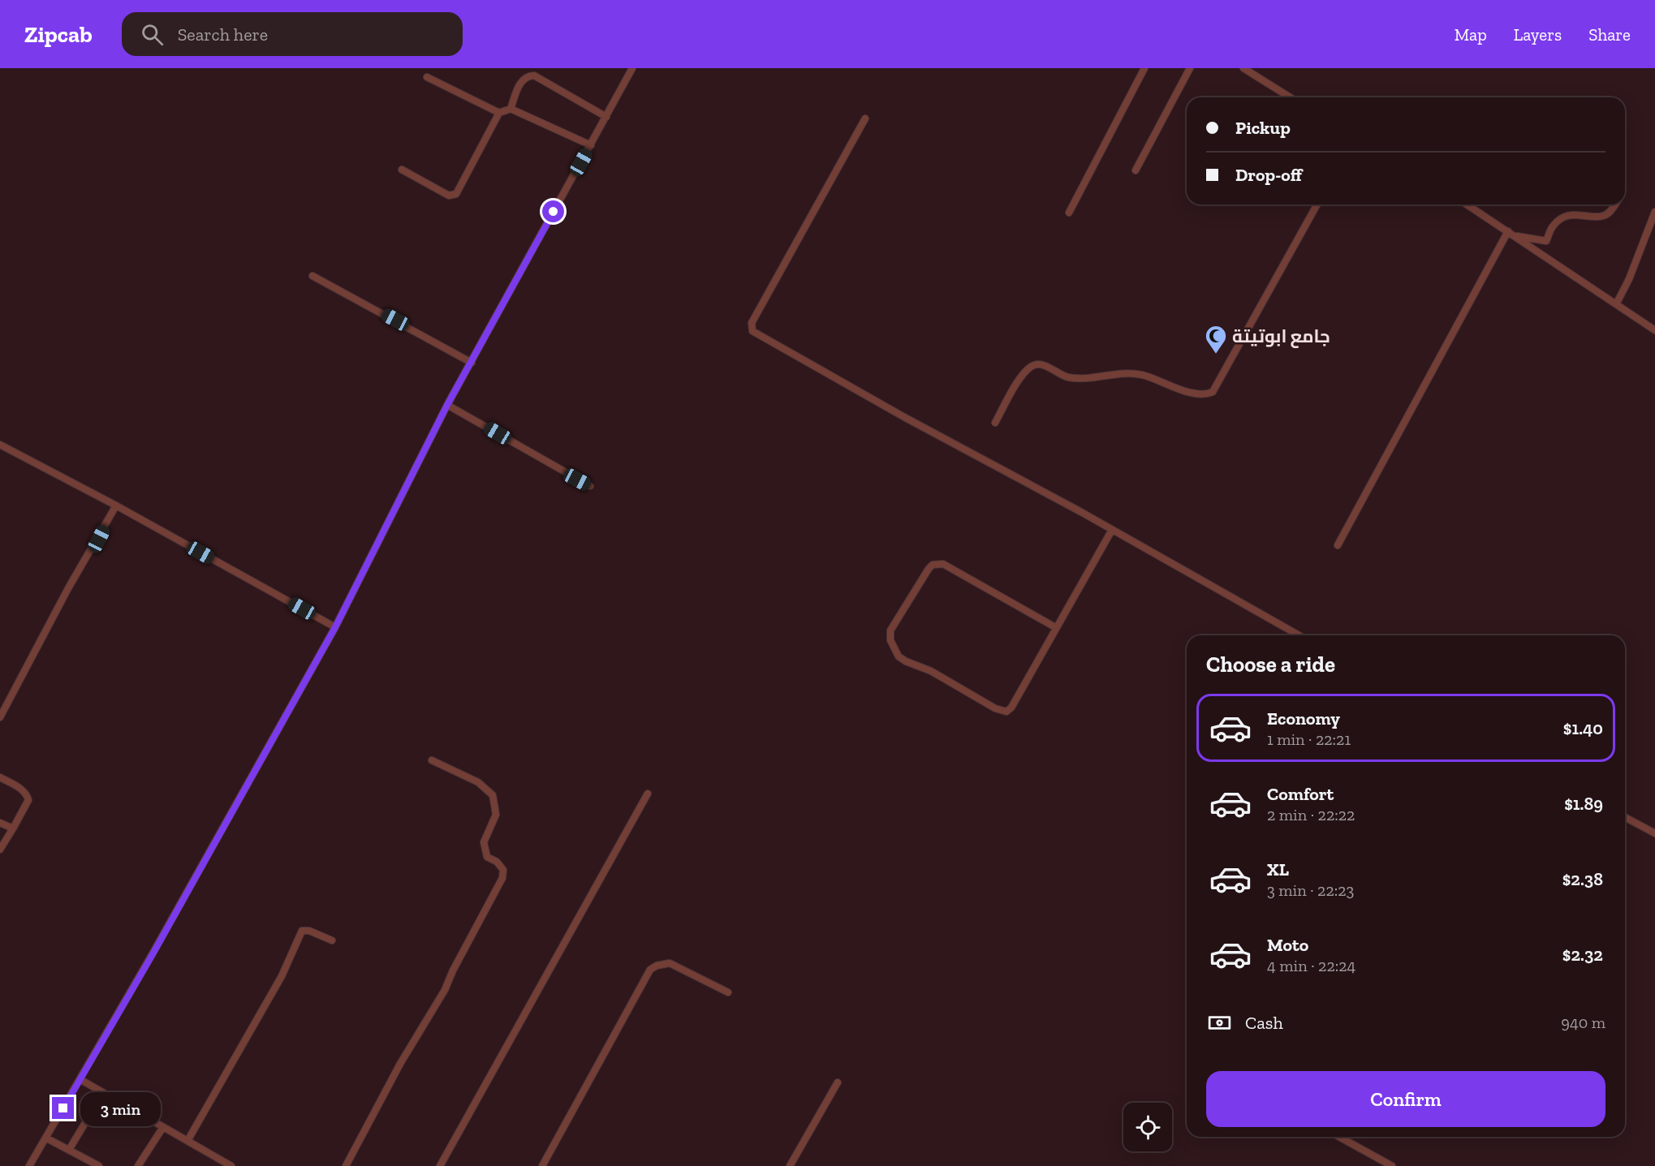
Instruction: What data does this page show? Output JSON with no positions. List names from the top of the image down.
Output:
{
  "places": {
    "mosque": ["جامع ابوتيتة"]
  },
  "page": {
    "header": "Zipcab",
    "search": "Search here",
    "nav": ["Map", "Layers", "Share"],
    "banner": ["Pickup", "Drop-off"],
    "heading": "Choose a ride",
    "list": [
      {
        "name": "Economy",
        "note": "1 min · 22:21",
        "value": "$1.40"
      },
      {
        "name": "Comfort",
        "note": "2 min · 22:22",
        "value": "$1.89"
      },
      {
        "name": "XL",
        "note": "3 min · 22:23",
        "value": "$2.38"
      },
      {
        "name": "Moto",
        "note": "4 min · 22:24",
        "value": "$2.32"
      }
    ],
    "pay": ["Cash", "940 m"],
    "buttons": "Confirm",
    "bubble": "3 min"
  }
}
